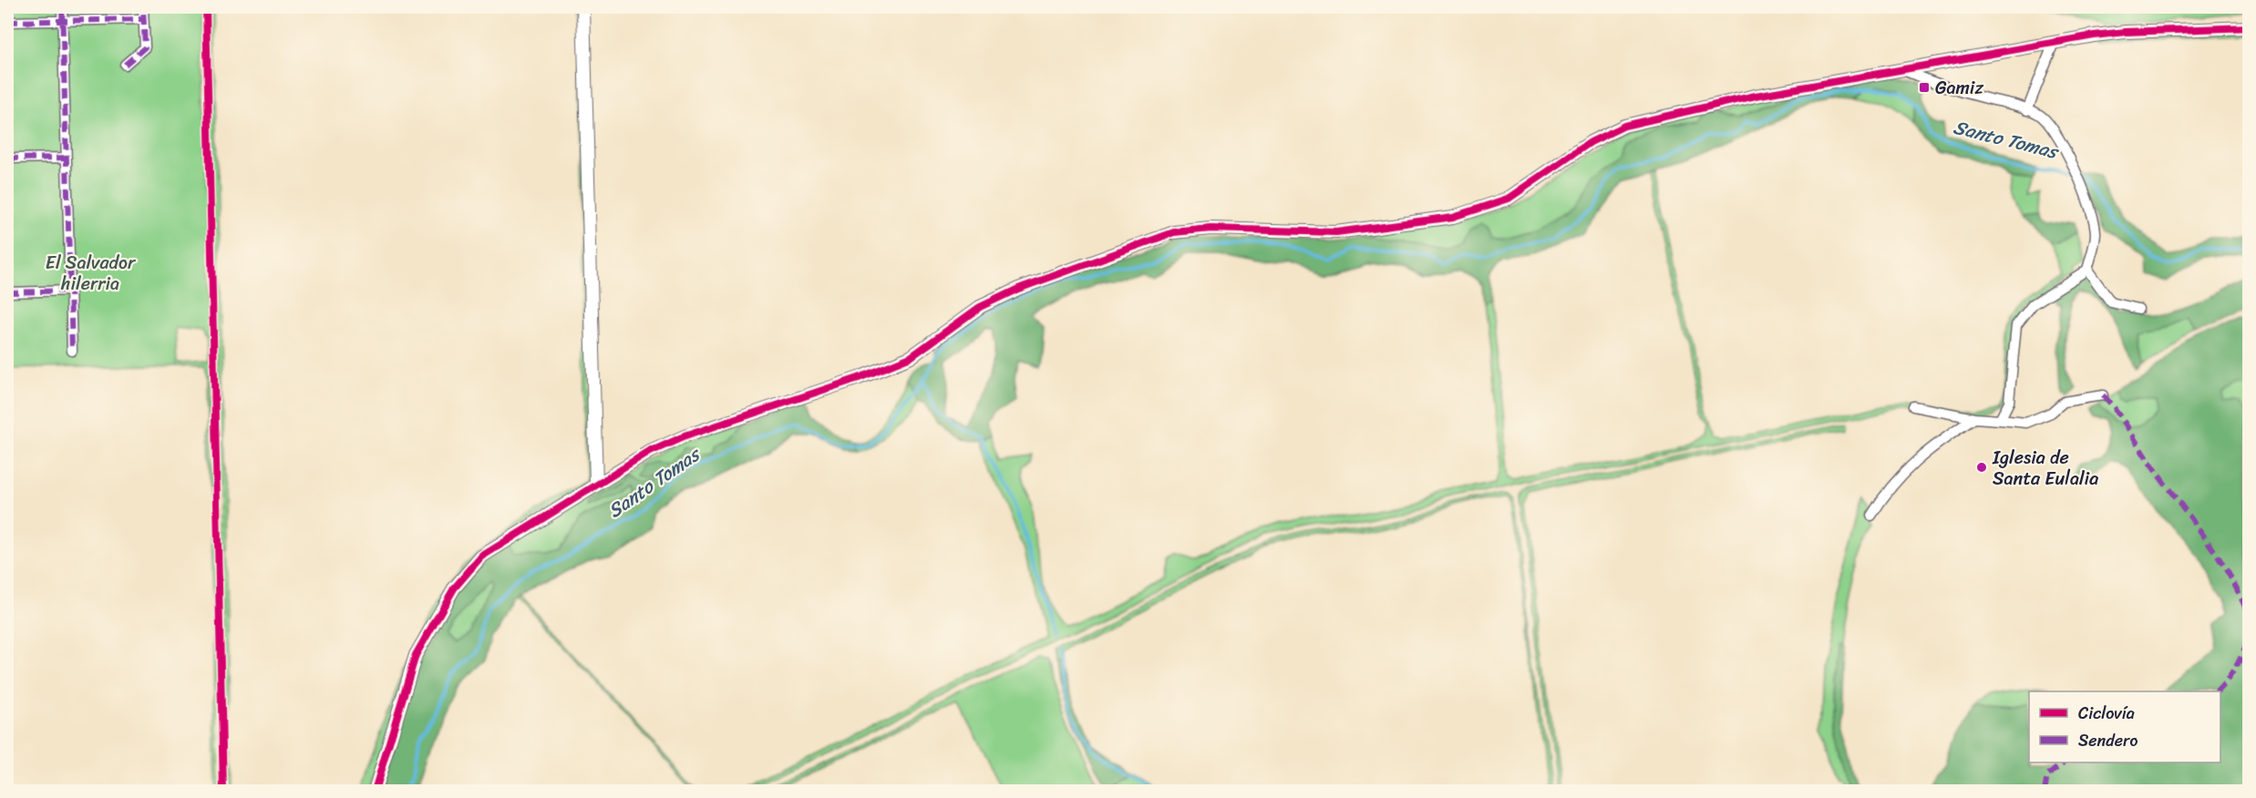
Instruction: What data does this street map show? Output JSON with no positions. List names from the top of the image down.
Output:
{
  "water": ["Santo Tomas"],
  "parks": ["El Salvador hilerria"],
  "places": {
    "transit": ["Gamiz"],
    "other": ["Iglesia de Santa Eulalia"]
  },
  "legend": ["Ciclovía", "Sendero"]
}
